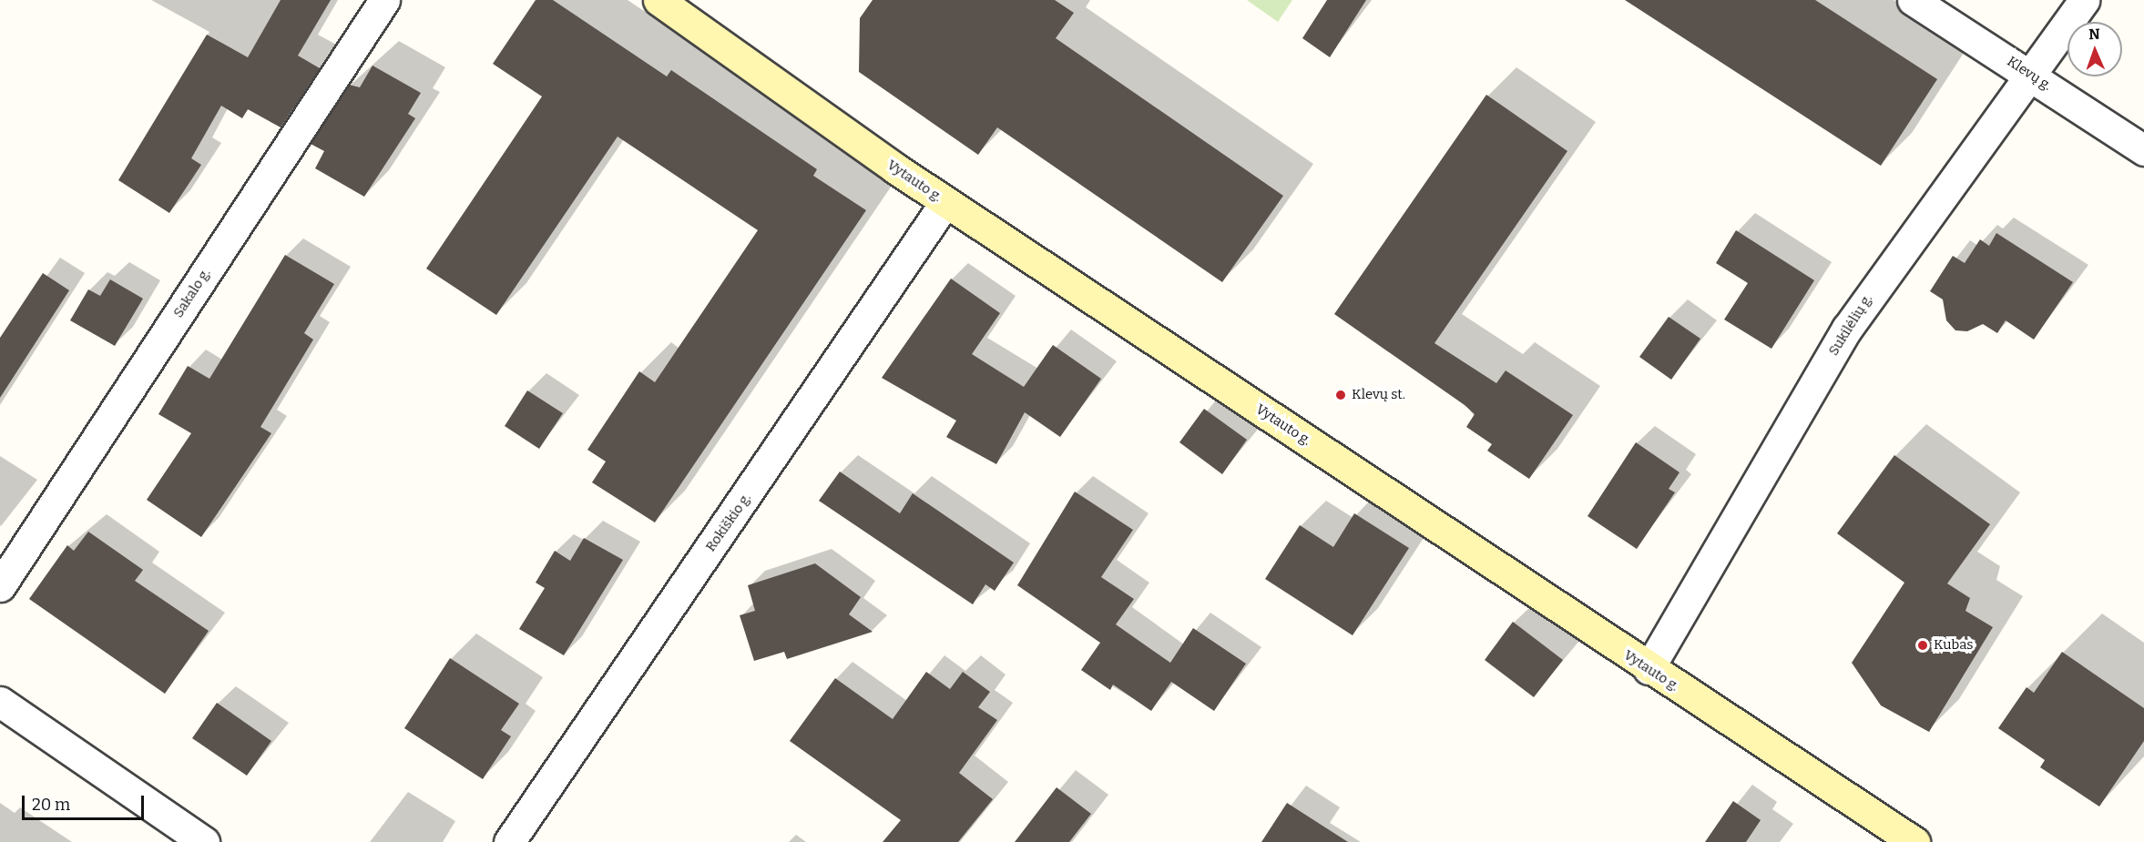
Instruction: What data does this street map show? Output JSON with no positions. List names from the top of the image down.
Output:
{
  "streets": {
    "main road": ["Vytauto g."],
    "street": [
      "Klevų g.",
      "Sakalo g.",
      "Sukilėlių g.",
      "Rokiškio g."
    ]
  },
  "crossings": [
    ["Klevų g.", "Sukilėlių g."],
    ["Vytauto g.", "Sukilėlių g."],
    ["Vytauto g.", "Rokiškio g."]
  ],
  "places": ["Klevų st.", "Kubas"],
  "scale_bar": "20 m",
  "north": "top"
}
